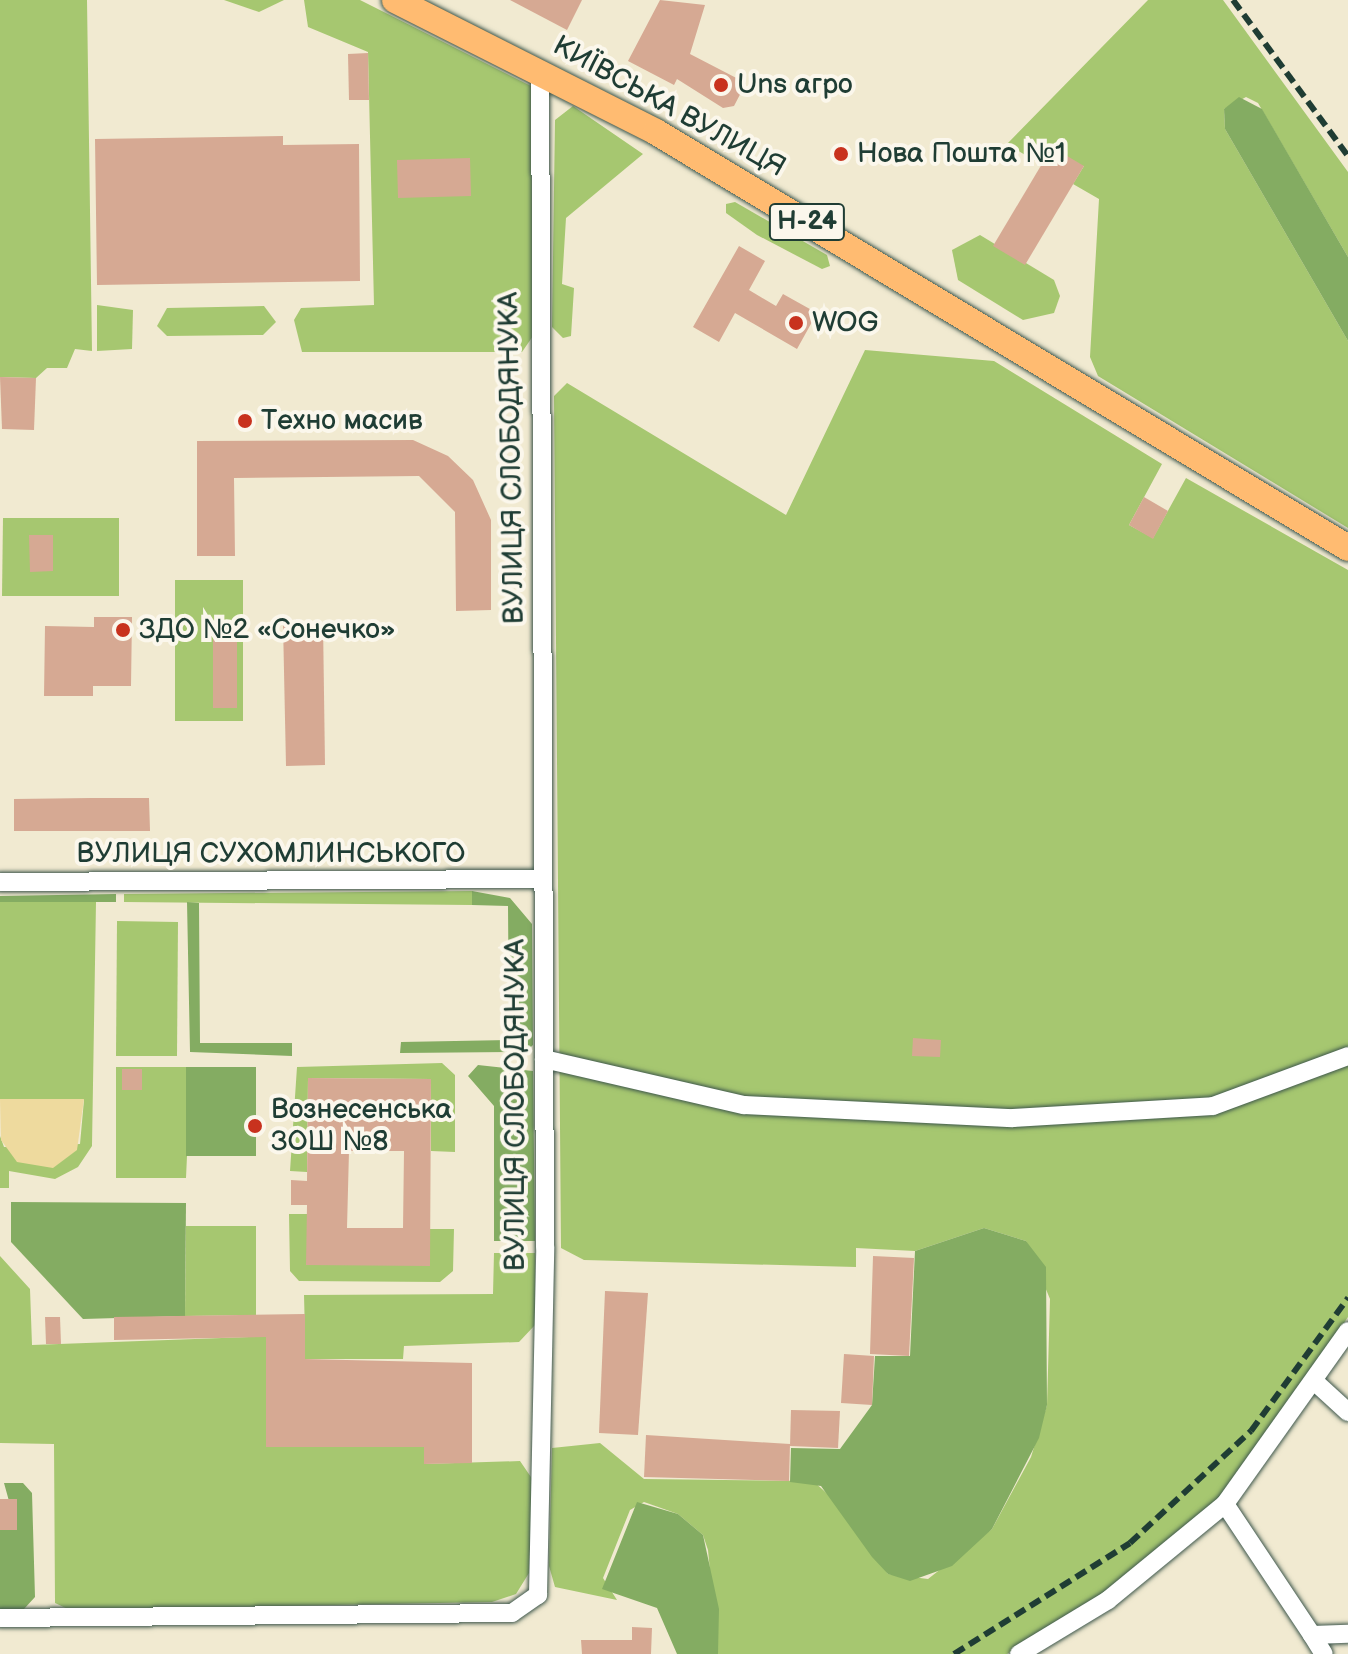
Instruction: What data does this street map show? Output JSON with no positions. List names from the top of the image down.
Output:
{
  "streets": {
    "main road": ["КИЇВСЬКА ВУЛИЦЯ", "Н-24"],
    "street": ["ВУЛИЦЯ СЛОБОДЯНУКА", "ВУЛИЦЯ СУХОМЛИНСЬКОГО"]
  },
  "crossings": [
    ["КИЇВСЬКА ВУЛИЦЯ", "ВУЛИЦЯ СЛОБОДЯНУКА"],
    ["ВУЛИЦЯ СЛОБОДЯНУКА", "ВУЛИЦЯ СУХОМЛИНСЬКОГО"]
  ],
  "places": [
    "Uns агро",
    "Нова Пошта №1",
    "WOG",
    "Техно масив",
    "ЗДО №2 «Сонечко»",
    "Вознесенська ЗОШ №8"
  ]
}
